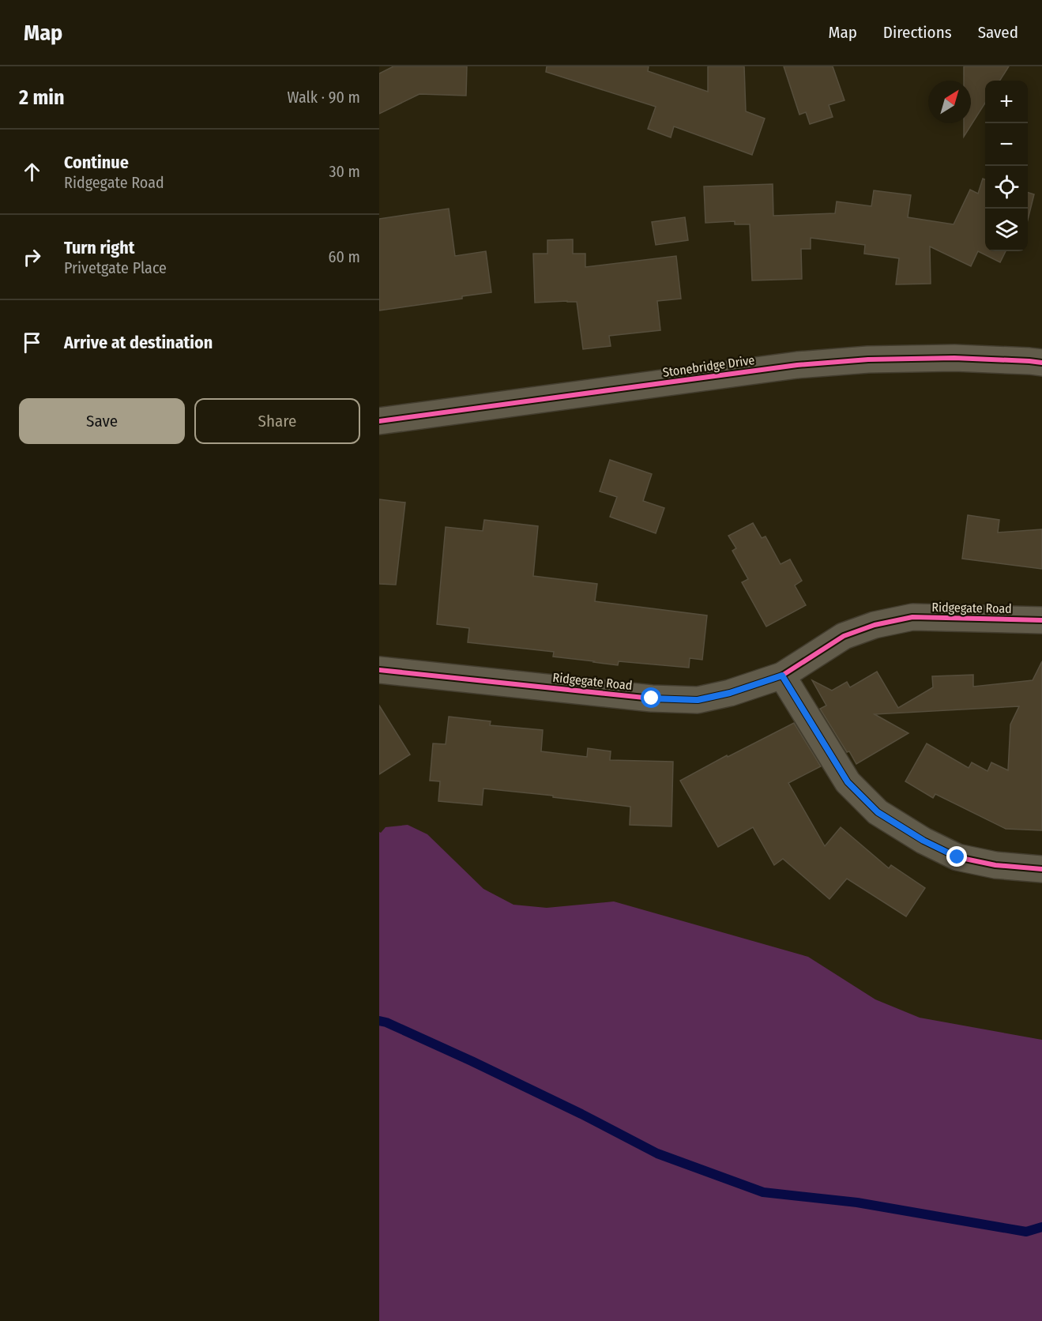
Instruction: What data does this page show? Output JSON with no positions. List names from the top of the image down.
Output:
{
  "streets": {
    "street": ["Stonebridge Drive", "Ridgegate Road"]
  },
  "north": "top right",
  "page": {
    "header": "Map",
    "nav": ["Map", "Directions", "Saved"],
    "heading": ["2 min", "Walk · 90 m"],
    "map_buttons": ["+", "−"],
    "list": [
      ["Continue", "Ridgegate Road", "30 m"],
      ["Turn right", "Privetgate Place", "60 m"],
      "Arrive at destination"
    ],
    "buttons": ["Save", "Share"]
  }
}
